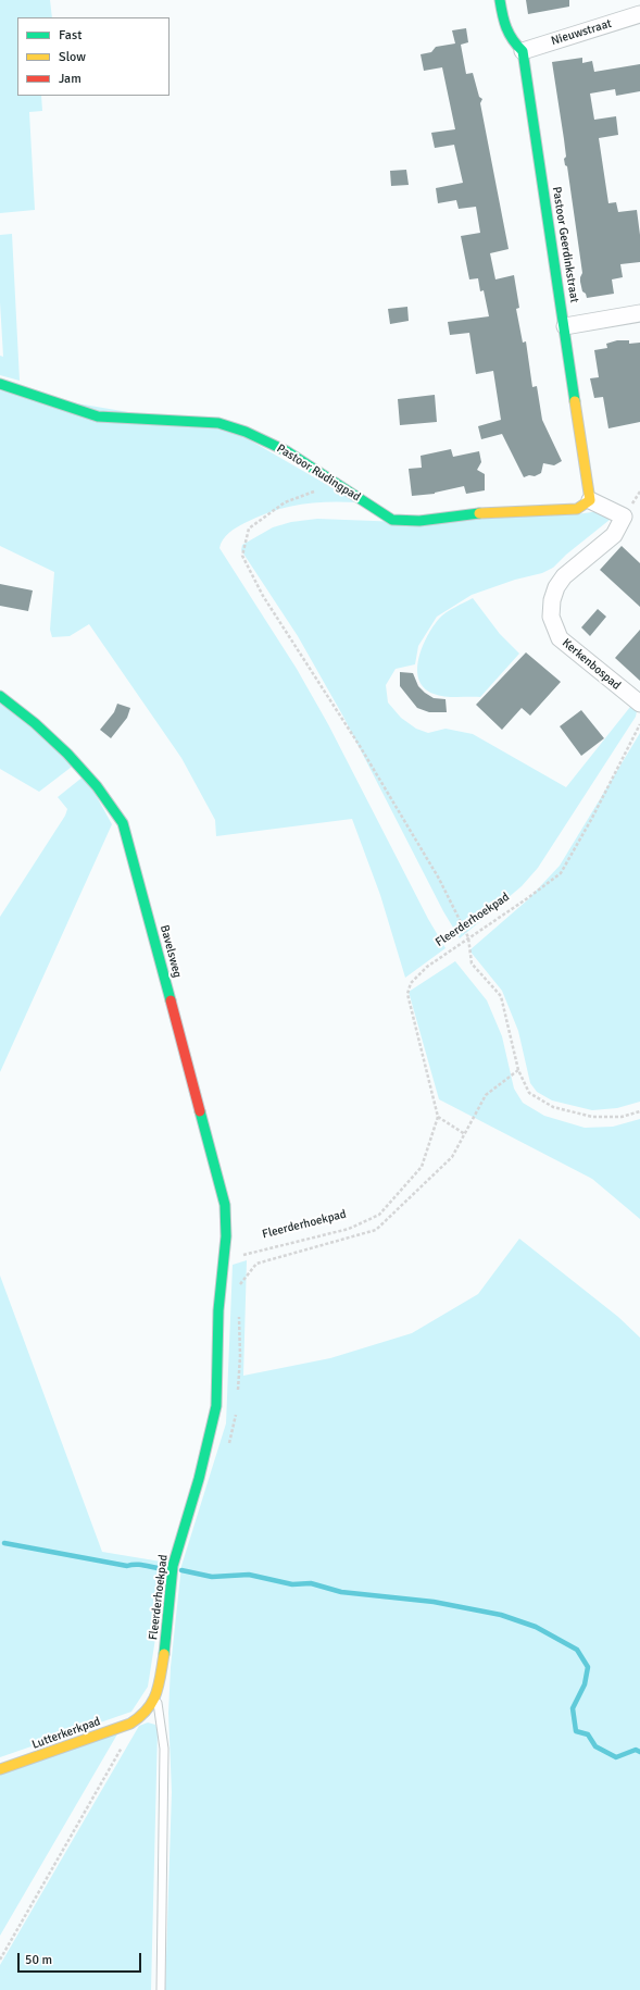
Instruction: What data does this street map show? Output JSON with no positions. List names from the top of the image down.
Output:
{
  "streets": {
    "street": [
      "Nieuwstraat",
      "Pastoor Geerdinkstraat",
      "Pastoor Rudingpad",
      "Kerkenbospad",
      "Fleerderhoekpad",
      "Bavelsweg",
      "Lutterkerkpad"
    ]
  },
  "crossings": [
    ["Nieuwstraat", "Pastoor Geerdinkstraat"],
    ["Pastoor Geerdinkstraat", "Pastoor Rudingpad"],
    ["Pastoor Geerdinkstraat", "Kerkenbospad"],
    ["Pastoor Rudingpad", "Kerkenbospad"],
    ["Fleerderhoekpad", "Bavelsweg"],
    ["Fleerderhoekpad", "Lutterkerkpad"]
  ],
  "legend": ["Fast", "Slow", "Jam"],
  "scale_bar": "50 m"
}
